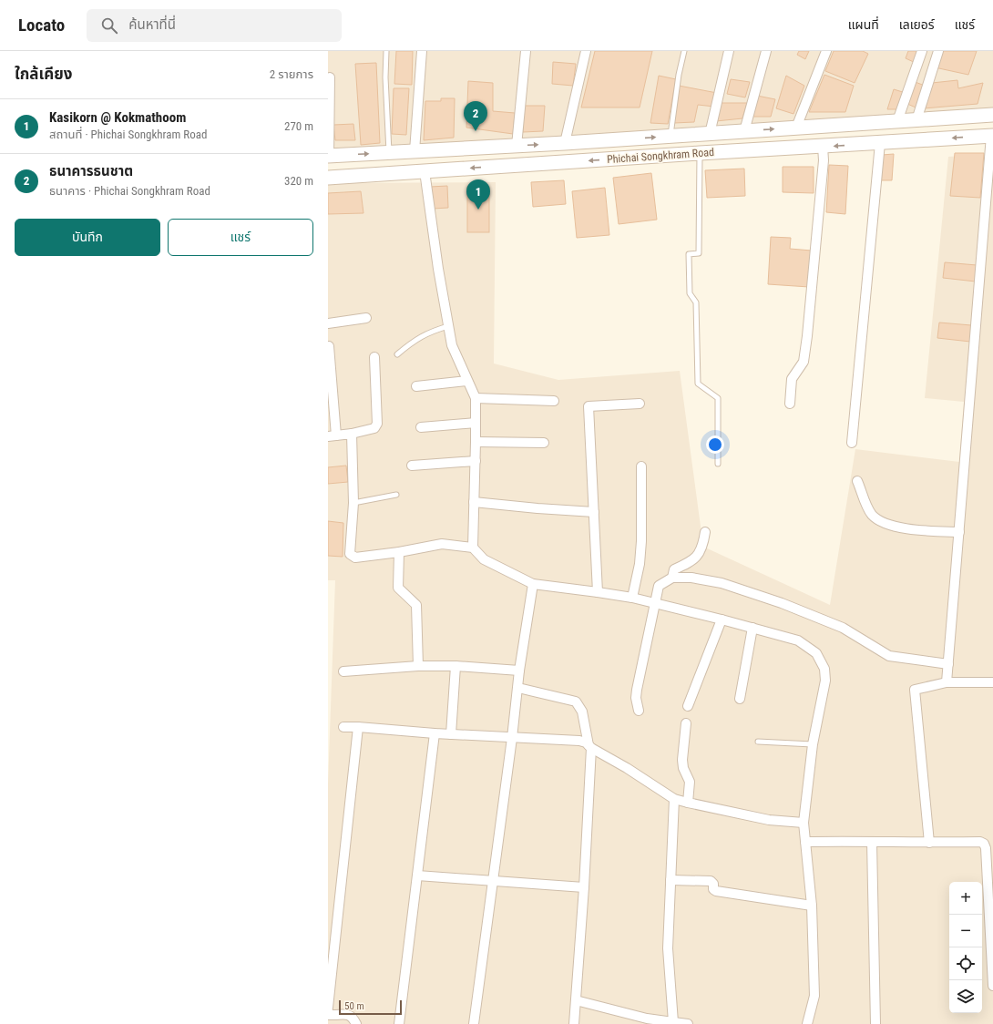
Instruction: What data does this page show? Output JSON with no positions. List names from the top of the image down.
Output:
{
  "streets": {
    "main road": ["Phichai Songkhram Road"]
  },
  "scale_bar": "50 m",
  "page": {
    "header": "Locato",
    "search": "ค้นหาที่นี่",
    "nav": ["แผนที่", "เลเยอร์", "แชร์"],
    "heading": ["ใกล้เคียง", "2 รายการ"],
    "list": [
      {
        "mark": "1",
        "name": "Kasikorn @ Kokmathoom",
        "note": "สถานที่ · Phichai Songkhram Road",
        "value": "270 m"
      },
      {
        "mark": "2",
        "name": "ธนาคารธนชาต",
        "note": "ธนาคาร · Phichai Songkhram Road",
        "value": "320 m"
      }
    ],
    "pins": ["2", "1"],
    "buttons": ["บันทึก", "แชร์"],
    "map_buttons": ["+", "−"],
    "scale": "50 m"
  }
}
